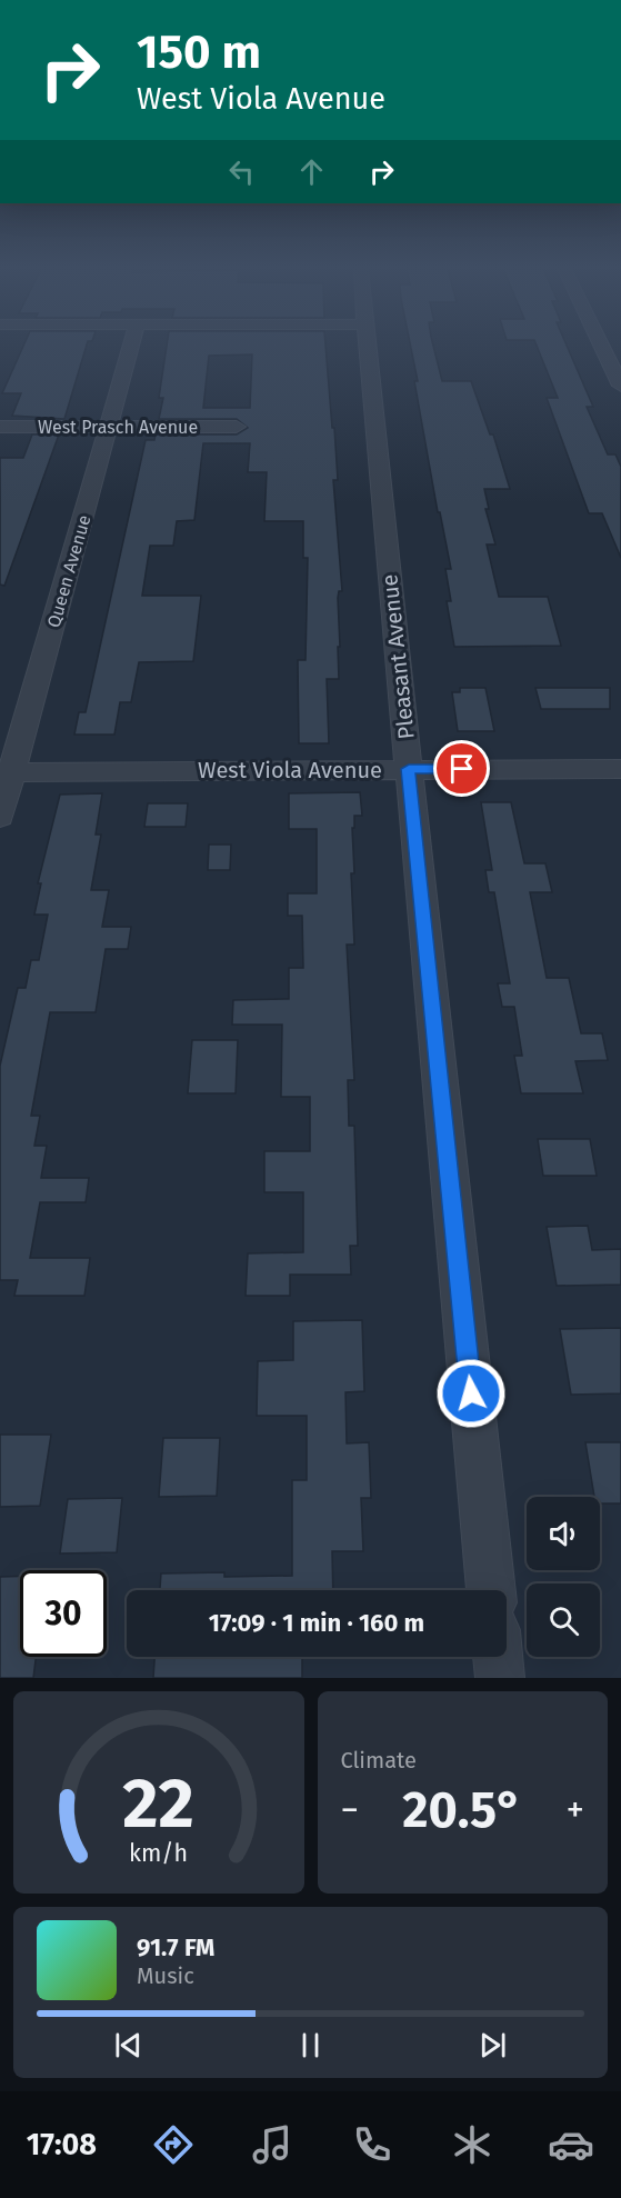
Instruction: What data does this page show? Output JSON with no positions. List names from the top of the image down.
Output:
{
  "streets": {
    "street": [
      "West Prasch Avenue",
      "Queen Avenue",
      "Pleasant Avenue",
      "West Viola Avenue"
    ]
  },
  "crossings": [
    ["West Prasch Avenue", "Queen Avenue"],
    ["Queen Avenue", "West Viola Avenue"],
    ["Pleasant Avenue", "West Viola Avenue"]
  ],
  "page": {
    "turn": ["150 m", "West Viola Avenue"],
    "limit": "30",
    "trip": "17:09 · 1 min · 160 m",
    "tile": "Climate",
    "heat": ["−", "20.5°", "+"],
    "song": ["91.7 FM", "Music"],
    "tabs": "17:08",
    "gauge": ["22", "km/h"]
  }
}
